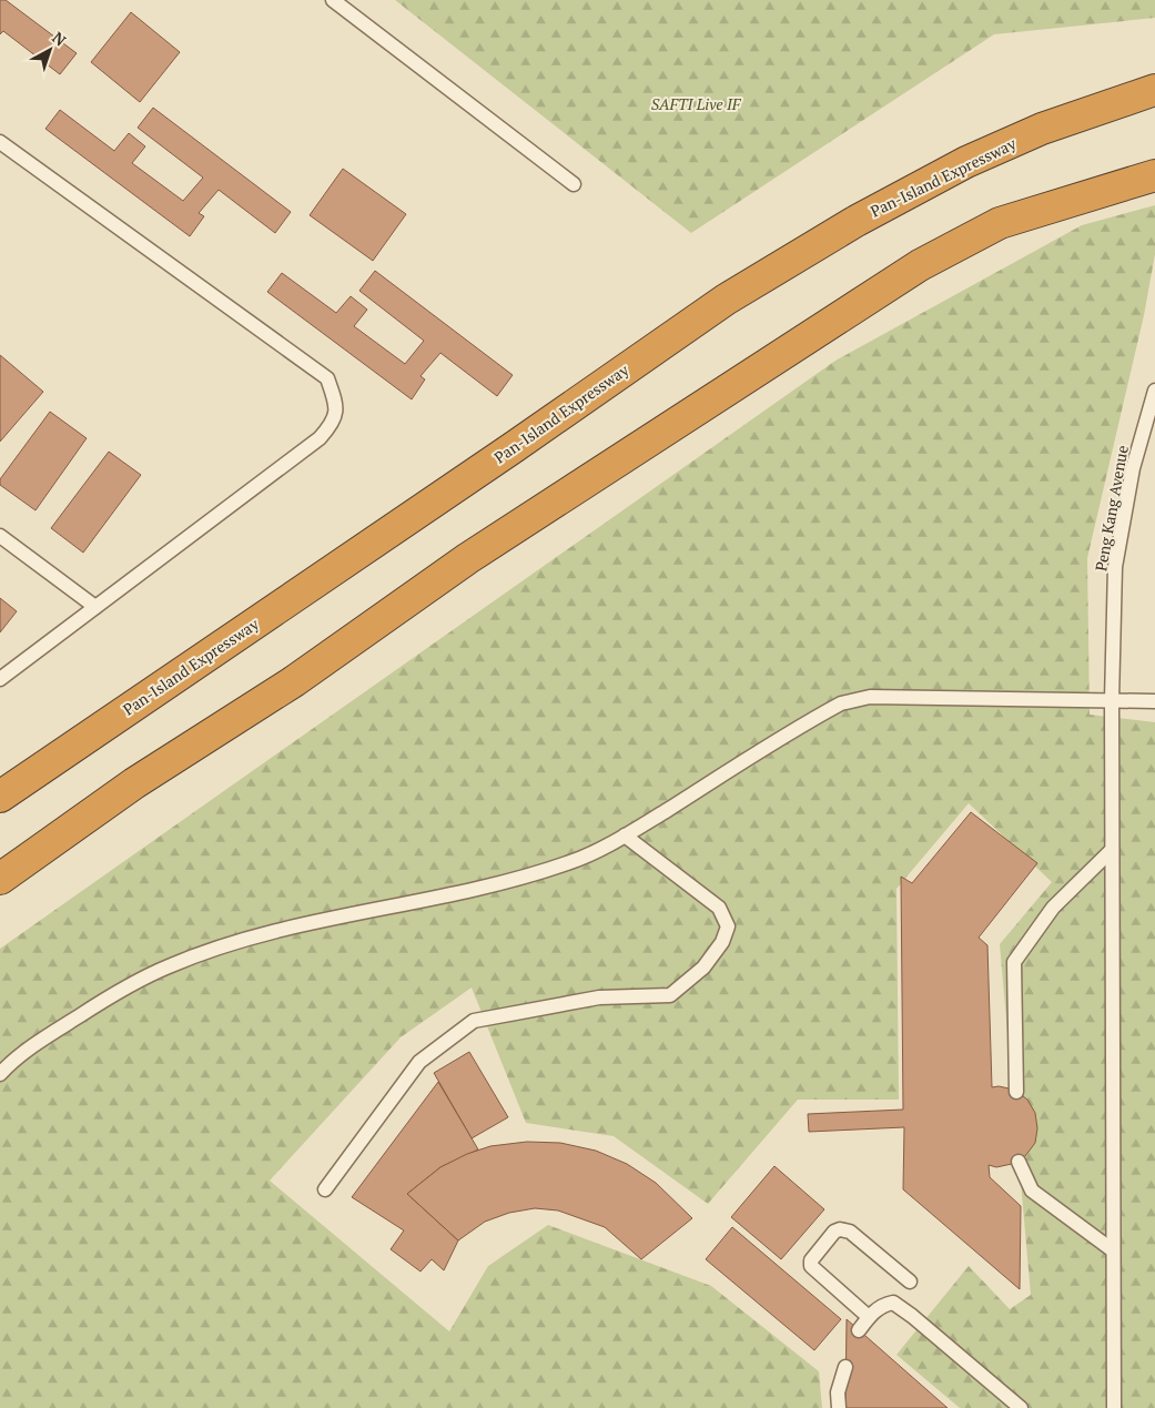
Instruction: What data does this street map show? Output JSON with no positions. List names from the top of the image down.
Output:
{
  "streets": {
    "highway": ["Pan-Island Expressway"],
    "lane": ["Peng Kang Avenue"]
  },
  "parks": ["SAFTI Live IF"],
  "north": "top right"
}
